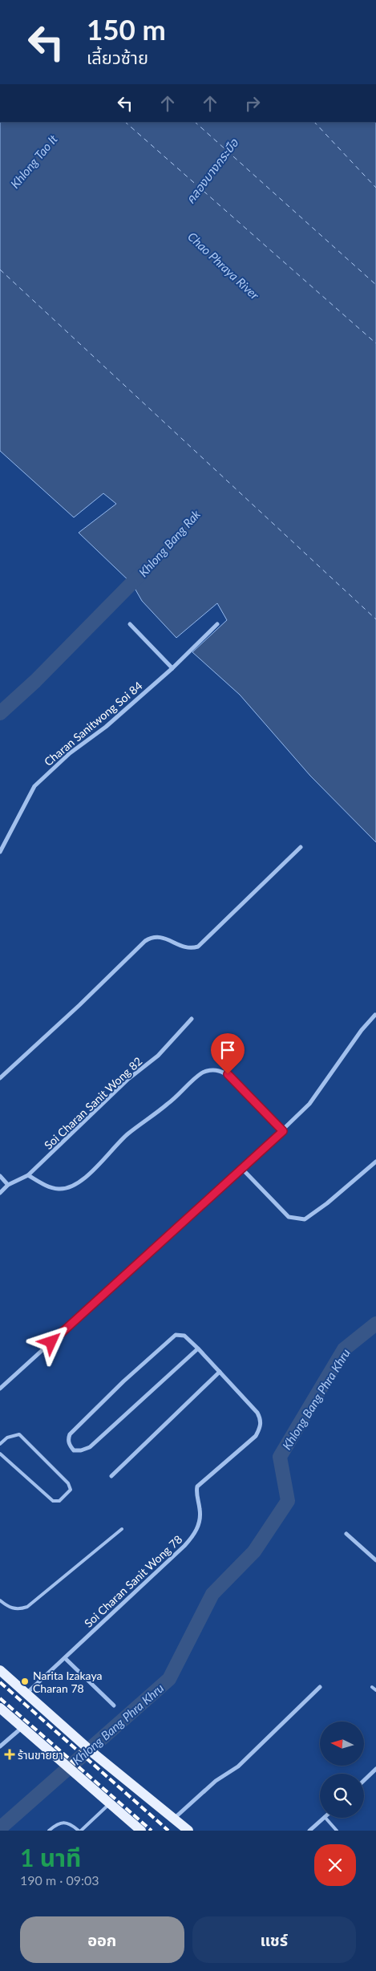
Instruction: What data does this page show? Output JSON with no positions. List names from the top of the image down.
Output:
{
  "streets": {
    "street": ["Charan Sanitwong Soi 84", "Soi Charan Sanit Wong 82", "Soi Charan Sanit Wong 78"]
  },
  "water": [
    "Khlong Tao It",
    "คลองบางกระบือ",
    "Chao Phraya River",
    "Khlong Bang Rak",
    "Khlong Bang Phra Khru"
  ],
  "places": {
    "other": ["Narita Izakaya Charan 78"],
    "health": ["ร้านขายยา"]
  },
  "north": "left",
  "page": {
    "turn": ["150 m", "เลี้ยวซ้าย"],
    "heading": ["1 นาที", "190 m · 09:03"],
    "buttons": ["ออก", "แชร์"]
  }
}
